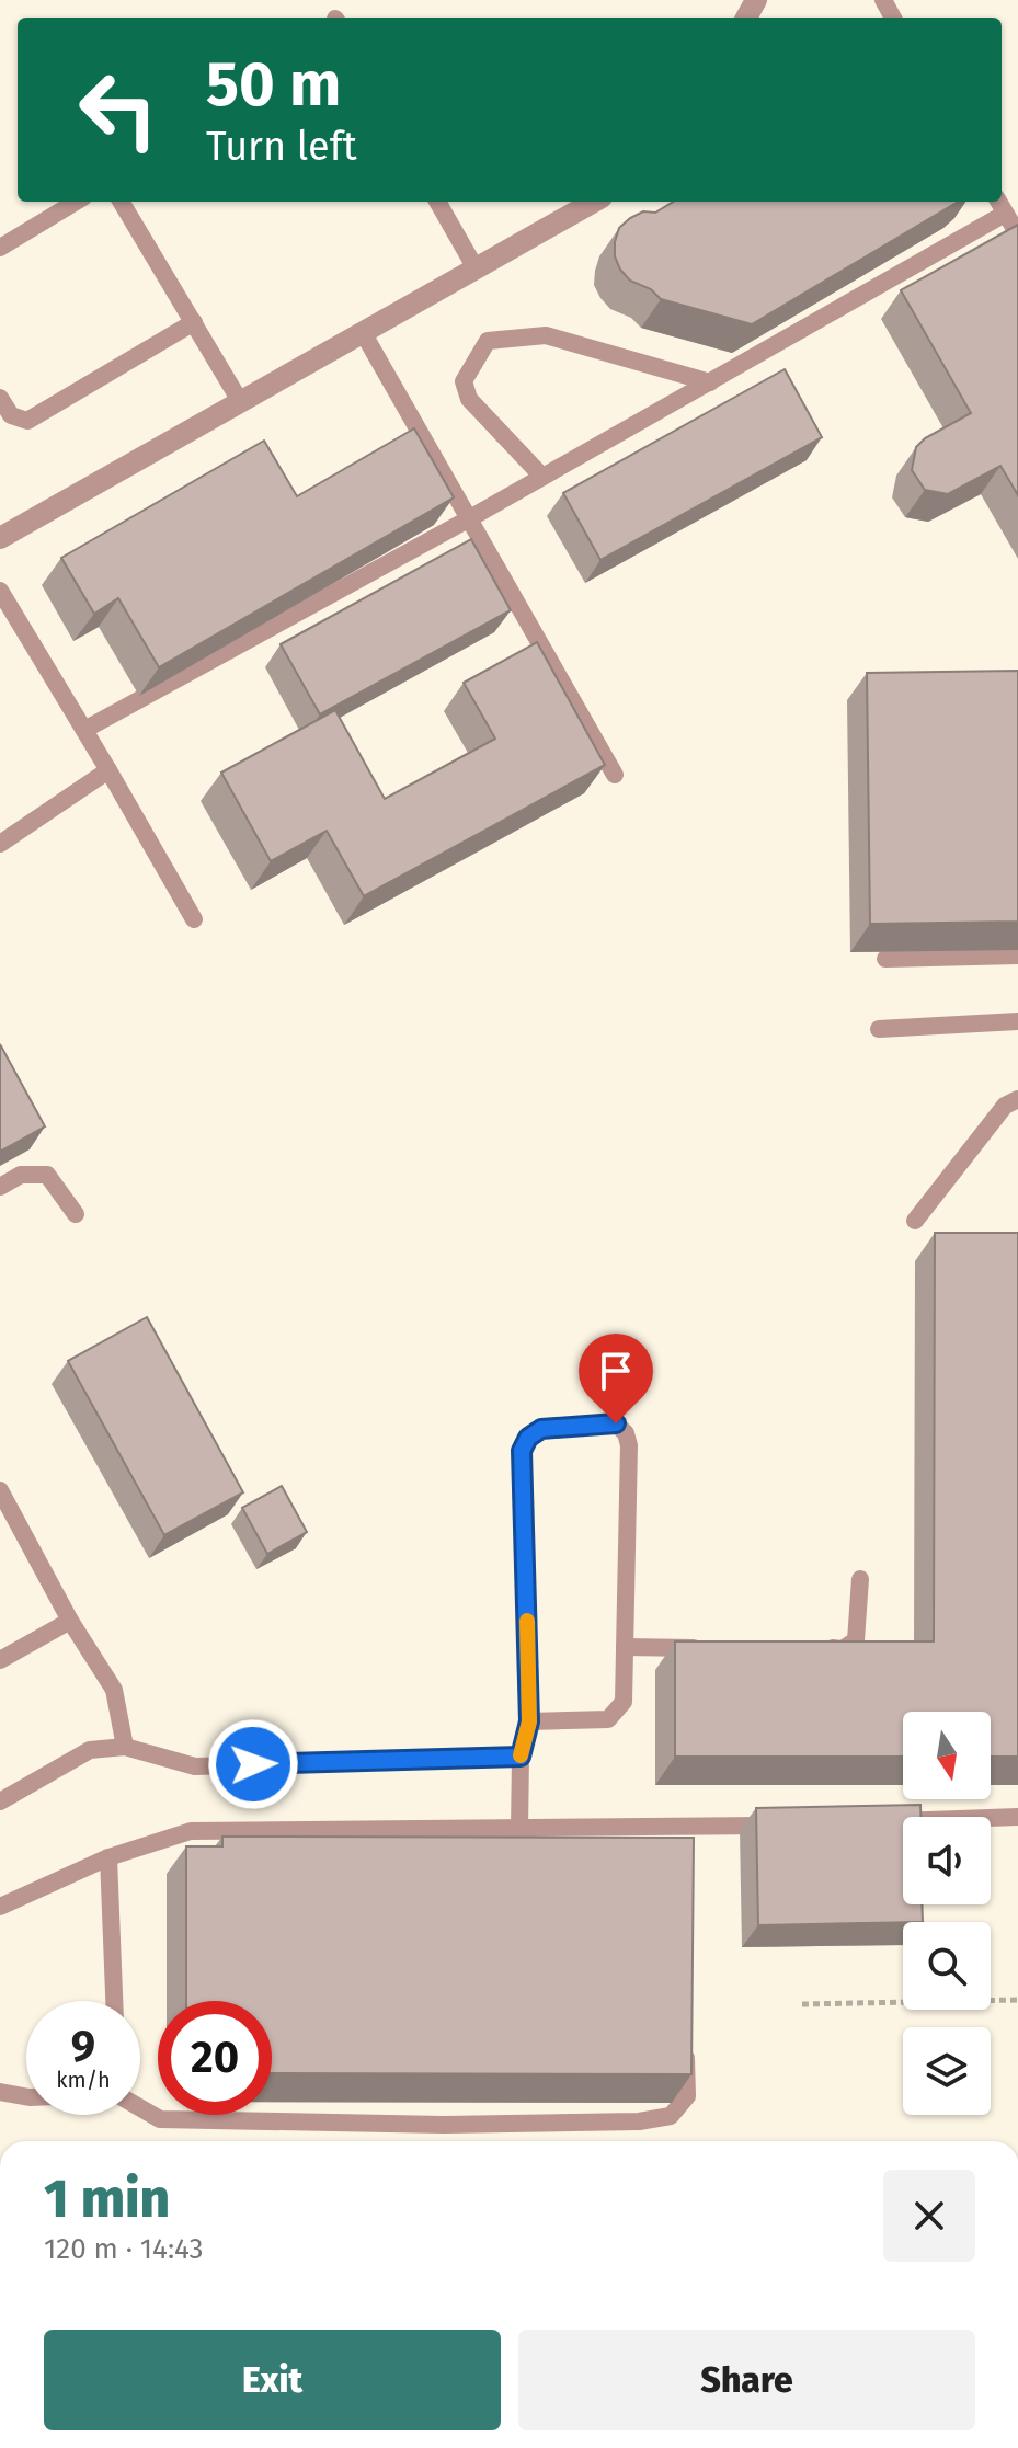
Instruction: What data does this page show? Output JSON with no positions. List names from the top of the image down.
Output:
{
  "north": "bottom",
  "page": {
    "turn": ["50 m", "Turn left"],
    "speed": "9 km/h",
    "limit": "20",
    "heading": ["1 min", "120 m · 14:43"],
    "buttons": ["Exit", "Share"]
  }
}
